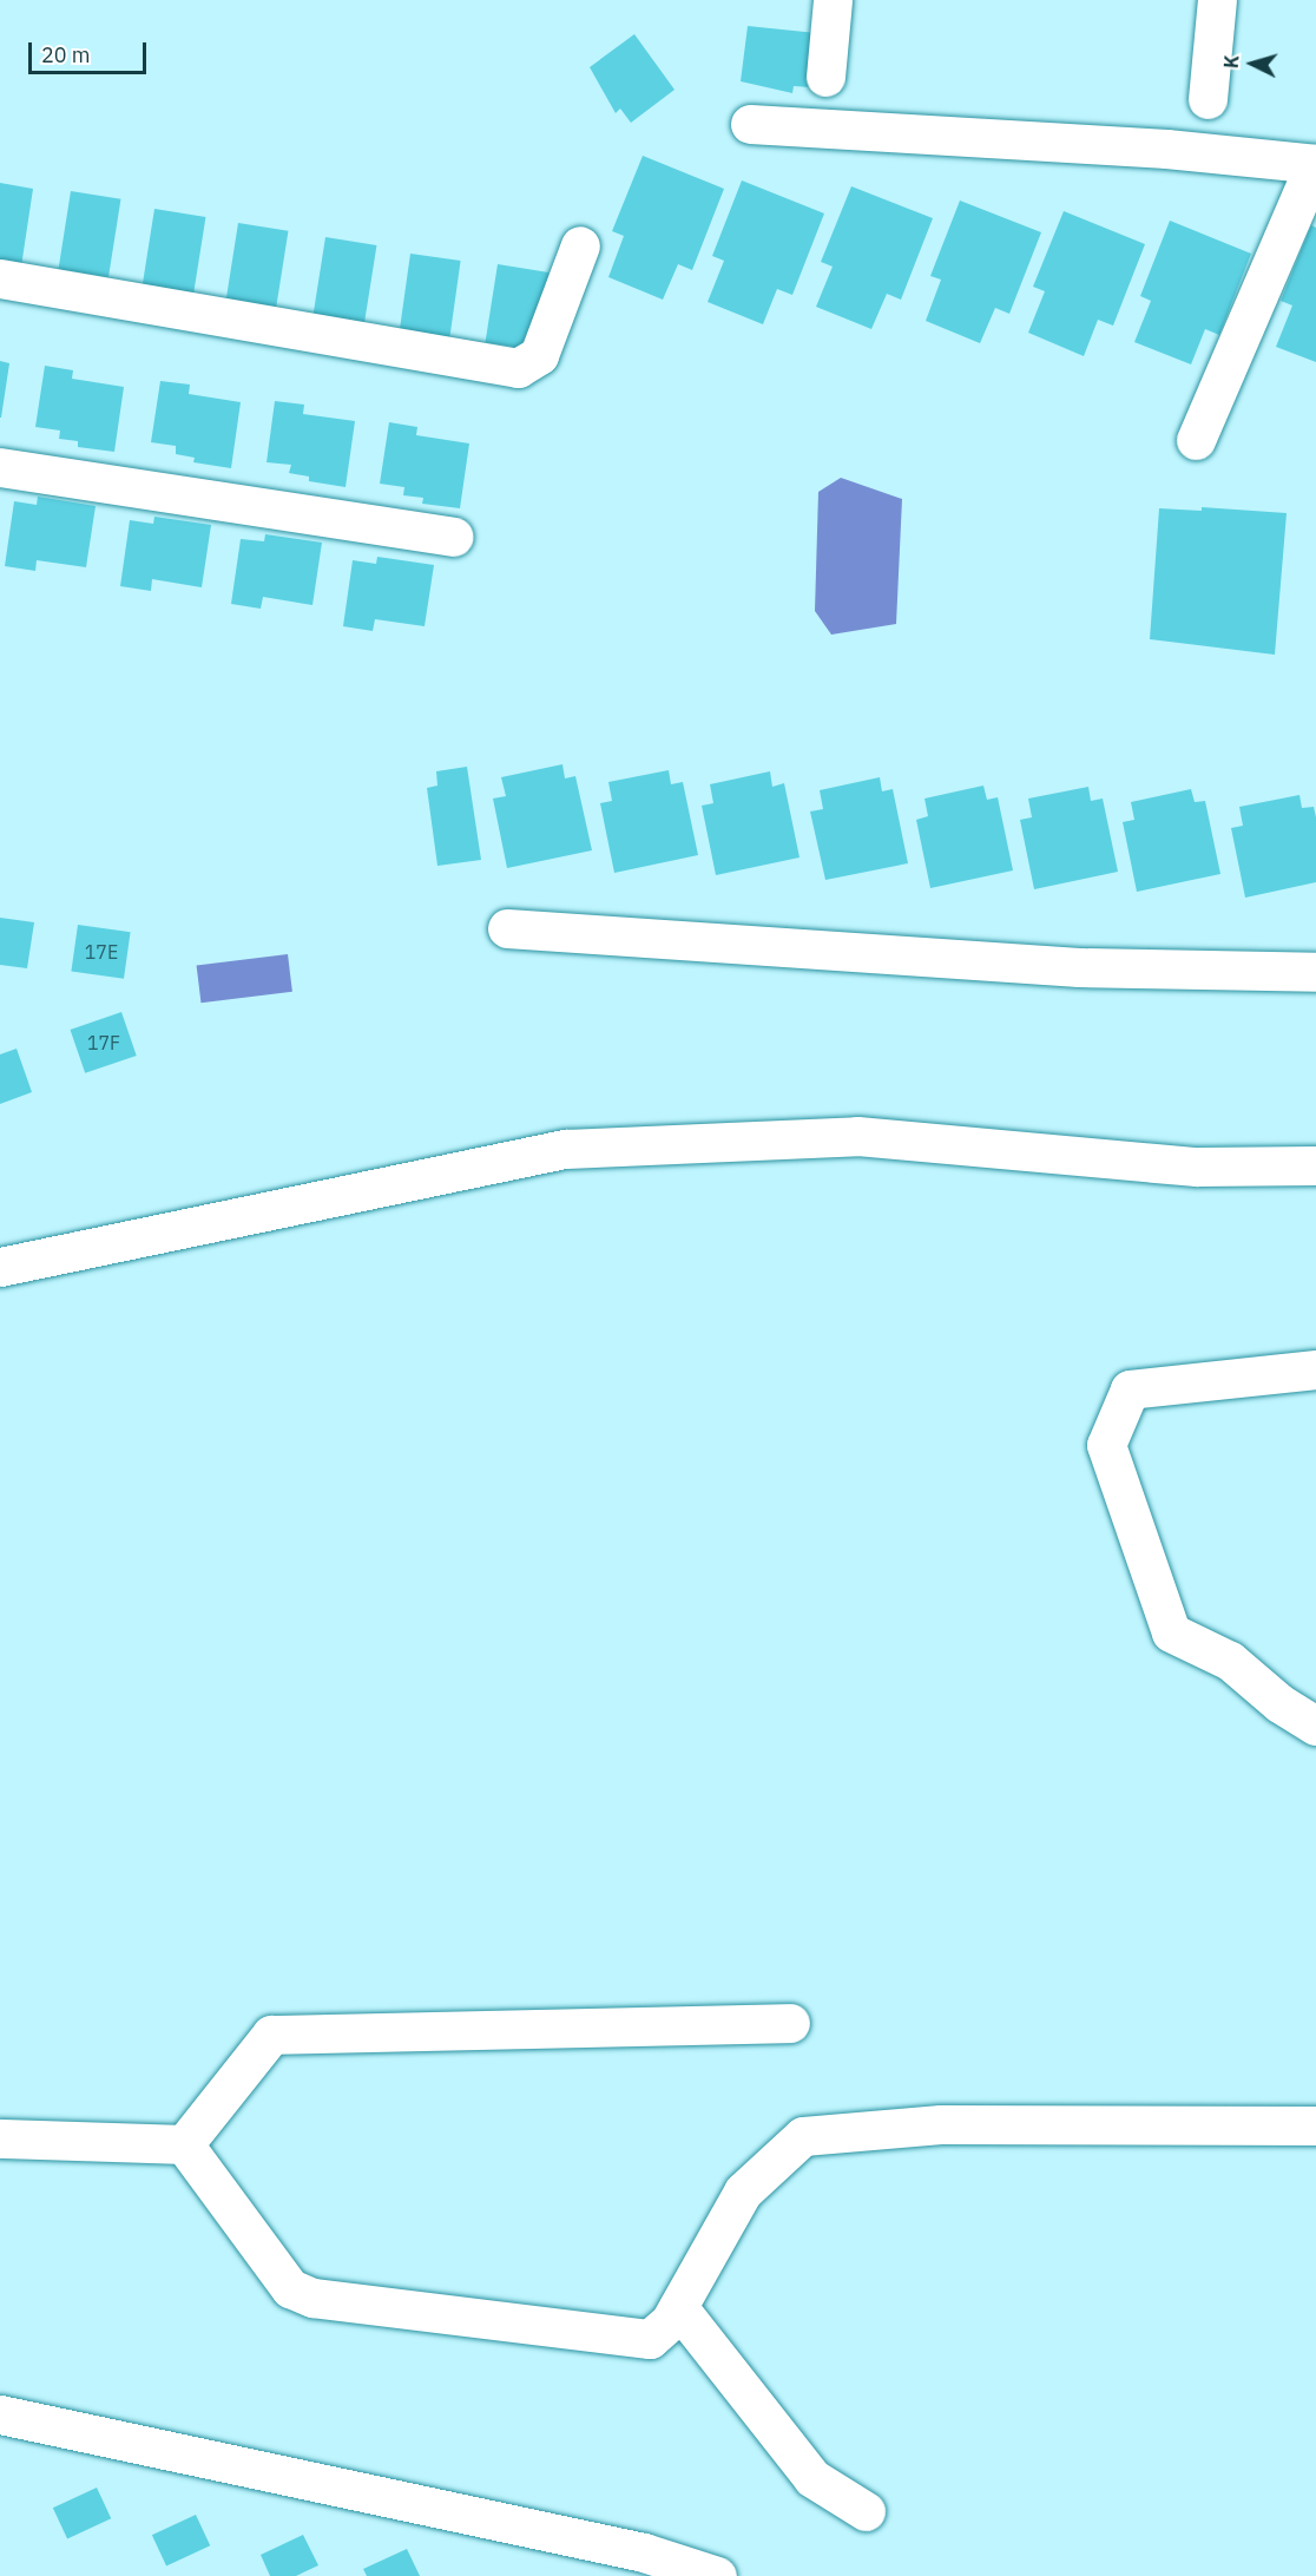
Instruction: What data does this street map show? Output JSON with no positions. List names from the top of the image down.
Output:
{
  "house_numbers": ["17E", "17F"],
  "scale_bar": "20 m",
  "north": "left"
}
